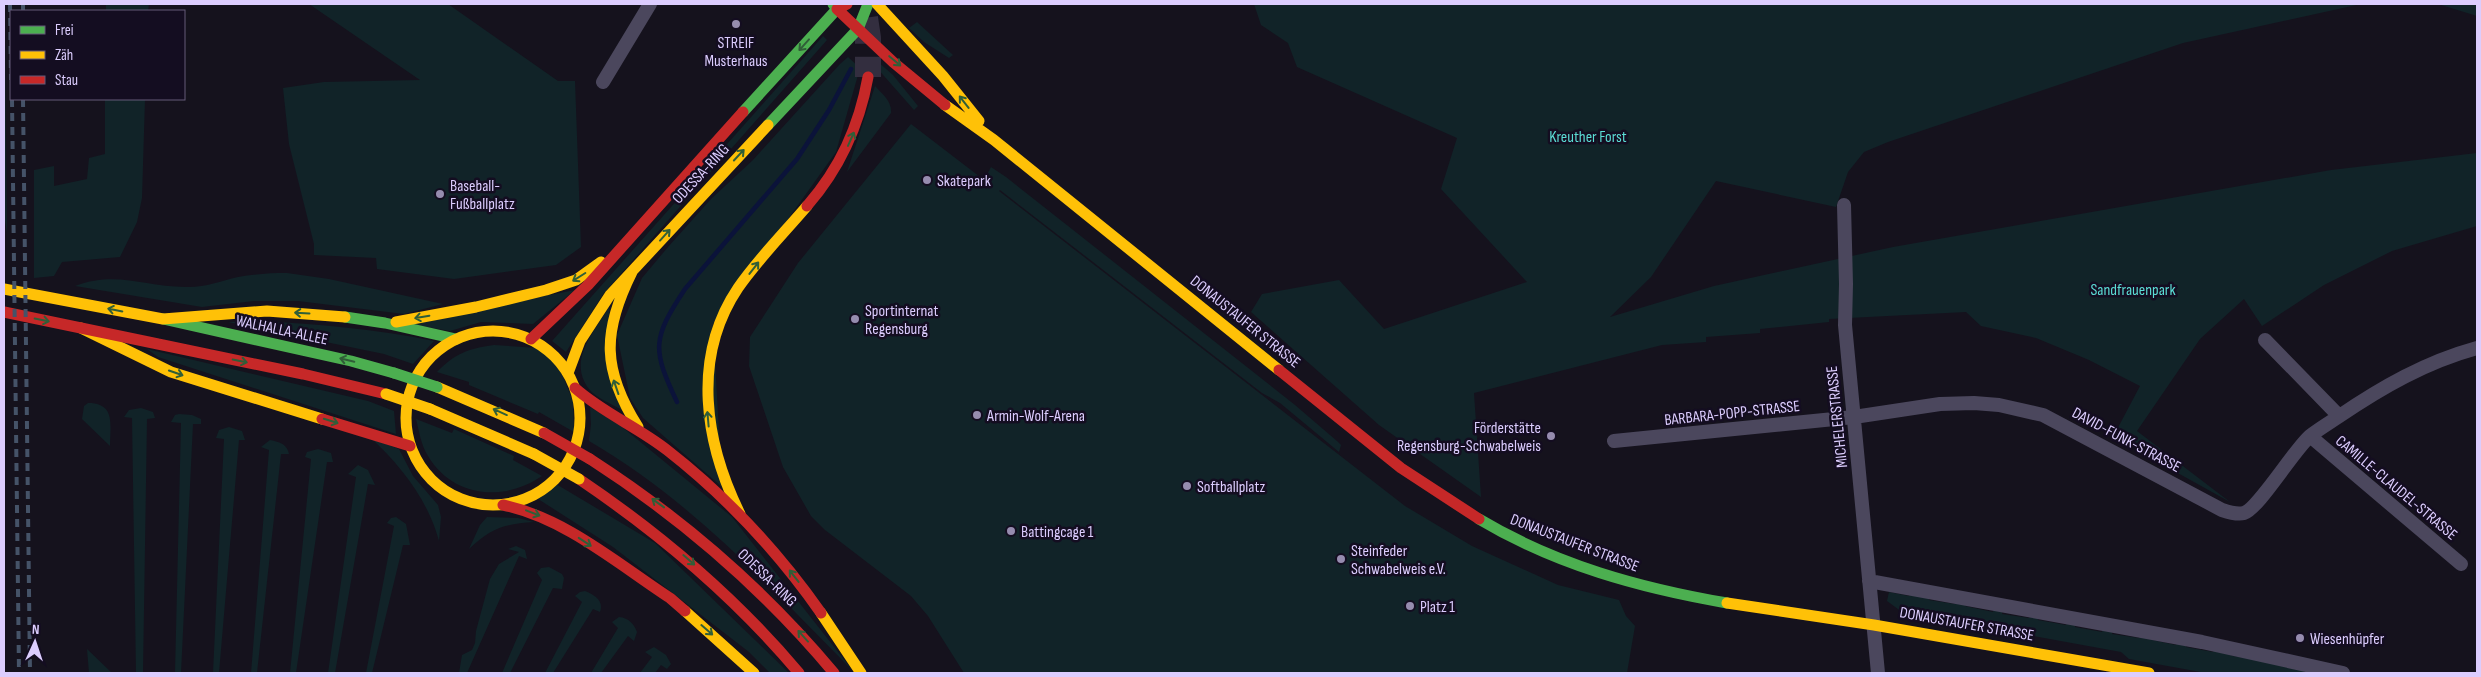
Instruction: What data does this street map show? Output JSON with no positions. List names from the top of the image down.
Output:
{
  "streets": {
    "main road": ["ODESSA-RING", "DONAUSTAUFER STRASSE", "WALHALLA-ALLEE"],
    "street": [
      "BARBARA-POPP-STRASSE",
      "MICHELERSTRASSE",
      "DAVID-FUNK-STRASSE",
      "CAMILLE-CLAUDEL-STRASSE"
    ]
  },
  "crossings": [
    ["ODESSA-RING", "DONAUSTAUFER STRASSE"],
    ["ODESSA-RING", "WALHALLA-ALLEE"],
    ["DONAUSTAUFER STRASSE", "MICHELERSTRASSE"],
    ["BARBARA-POPP-STRASSE", "MICHELERSTRASSE"],
    ["BARBARA-POPP-STRASSE", "DAVID-FUNK-STRASSE"],
    ["MICHELERSTRASSE", "DAVID-FUNK-STRASSE"],
    ["DAVID-FUNK-STRASSE", "CAMILLE-CLAUDEL-STRASSE"]
  ],
  "parks": ["Kreuther Forst", "Sandfrauenpark"],
  "places": [
    "STREIF Musterhaus",
    "Skatepark",
    "Baseball- Fußballplatz",
    "Sportinternat Regensburg",
    "Armin-Wolf-Arena",
    "Förderstätte Regensburg-Schwabelweis",
    "Softballplatz",
    "Battingcage 1",
    "Steinfeder Schwabelweis e.V.",
    "Platz 1",
    "Wiesenhüpfer"
  ],
  "legend": ["Frei", "Zäh", "Stau"],
  "north": "top"
}
